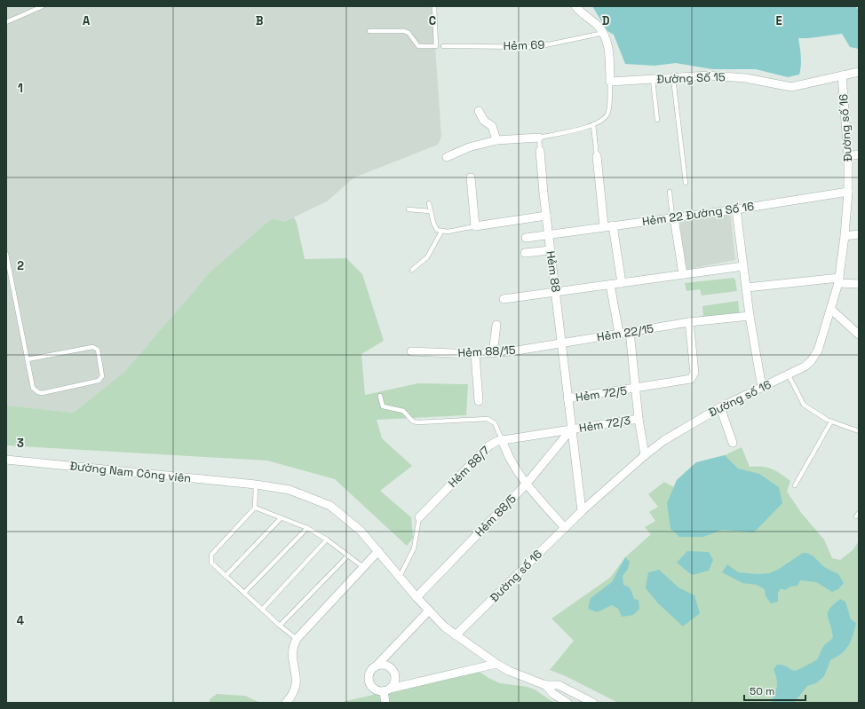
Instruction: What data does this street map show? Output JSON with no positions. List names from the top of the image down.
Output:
{
  "streets": {
    "street": [
      "Đường Số 15",
      "Đường số 16",
      "Hẻm 22 Đường Số 16",
      "Hẻm 88",
      "Hẻm 22/15",
      "Hẻm 88/15",
      "Hẻm 72/5",
      "Hẻm 72/3",
      "Hẻm 88/7",
      "Đường Nam Công viên",
      "Hẻm 88/5"
    ],
    "lane": ["Hẻm 69"]
  },
  "crossings": [
    ["Đường Số 15", "Đường số 16"],
    ["Đường số 16", "Hẻm 22 Đường Số 16"],
    ["Đường số 16", "Hẻm 88"],
    ["Đường số 16", "Đường Nam Công viên"],
    ["Hẻm 22 Đường Số 16", "Hẻm 88"],
    ["Hẻm 88", "Hẻm 22/15"],
    ["Hẻm 88", "Hẻm 88/15"],
    ["Hẻm 88", "Hẻm 72/5"],
    ["Hẻm 88", "Hẻm 72/3"],
    ["Hẻm 88", "Hẻm 88/7"],
    ["Hẻm 88", "Hẻm 88/5"],
    ["Hẻm 22/15", "Hẻm 88/15"],
    ["Hẻm 22/15", "Hẻm 72/5"],
    ["Hẻm 72/3", "Hẻm 88/7"],
    ["Hẻm 72/3", "Hẻm 88/5"],
    ["Hẻm 88/7", "Hẻm 88/5"],
    ["Đường Nam Công viên", "Hẻm 88/5"]
  ],
  "scale_bar": "50 m",
  "grid": {
    "columns": [
      "A",
      "B",
      "C",
      "D",
      "E"
    ],
    "rows": [
      "1",
      "2",
      "3",
      "4"
    ]
  }
}
